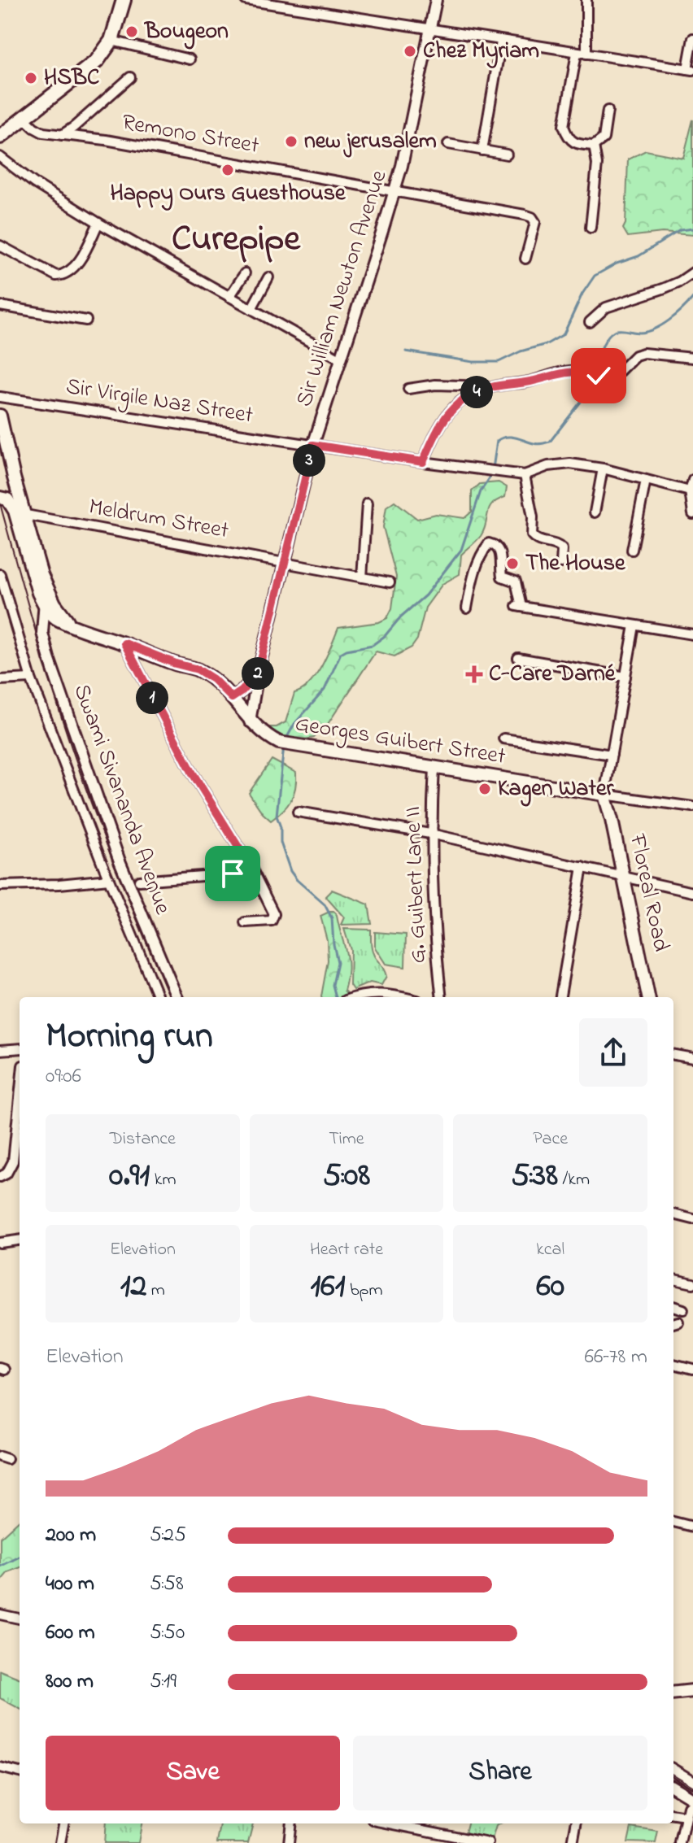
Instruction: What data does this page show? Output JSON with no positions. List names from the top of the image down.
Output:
{
  "streets": {
    "main road": ["Georges Guibert Street", "Floreal Road"],
    "street": [
      "Remono Street",
      "Sir William Newton Avenue",
      "Sir Virgile Naz Street",
      "Meldrum Street",
      "Swami Sivananda Avenue",
      "G. Guibert Lane II"
    ]
  },
  "crossings": [
    ["Remono Street", "Sir William Newton Avenue"],
    ["Sir William Newton Avenue", "Sir Virgile Naz Street"],
    ["Sir William Newton Avenue", "Meldrum Street"],
    ["Meldrum Street", "Georges Guibert Street"],
    ["Georges Guibert Street", "Swami Sivananda Avenue"],
    ["Georges Guibert Street", "G. Guibert Lane II"],
    ["Georges Guibert Street", "Floreal Road"]
  ],
  "districts": ["Curepipe"],
  "places": {
    "other": [
      "Bougeon",
      "Chez Myriam",
      "HSBC",
      "new jerusalem",
      "Happy Ours Guesthouse",
      "The House",
      "Kagen Water"
    ],
    "health": ["C-Care Darné"]
  },
  "page": {
    "pins": [
      "4",
      "3",
      "2",
      "1"
    ],
    "heading": ["Morning run", "09:06"],
    "stats": [
      ["Distance", "0.91 km"],
      ["Time", "5:08"],
      ["Pace", "5:38 /km"],
      ["Elevation", "12 m"],
      ["Heart rate", "161 bpm"],
      ["kcal", "60"]
    ],
    "chart": ["Elevation", "66–78 m"],
    "list": [
      {
        "name": "200 m",
        "note": "5:25"
      },
      {
        "name": "400 m",
        "note": "5:58"
      },
      {
        "name": "600 m",
        "note": "5:50"
      },
      {
        "name": "800 m",
        "note": "5:19"
      }
    ],
    "buttons": ["Save", "Share"]
  }
}
